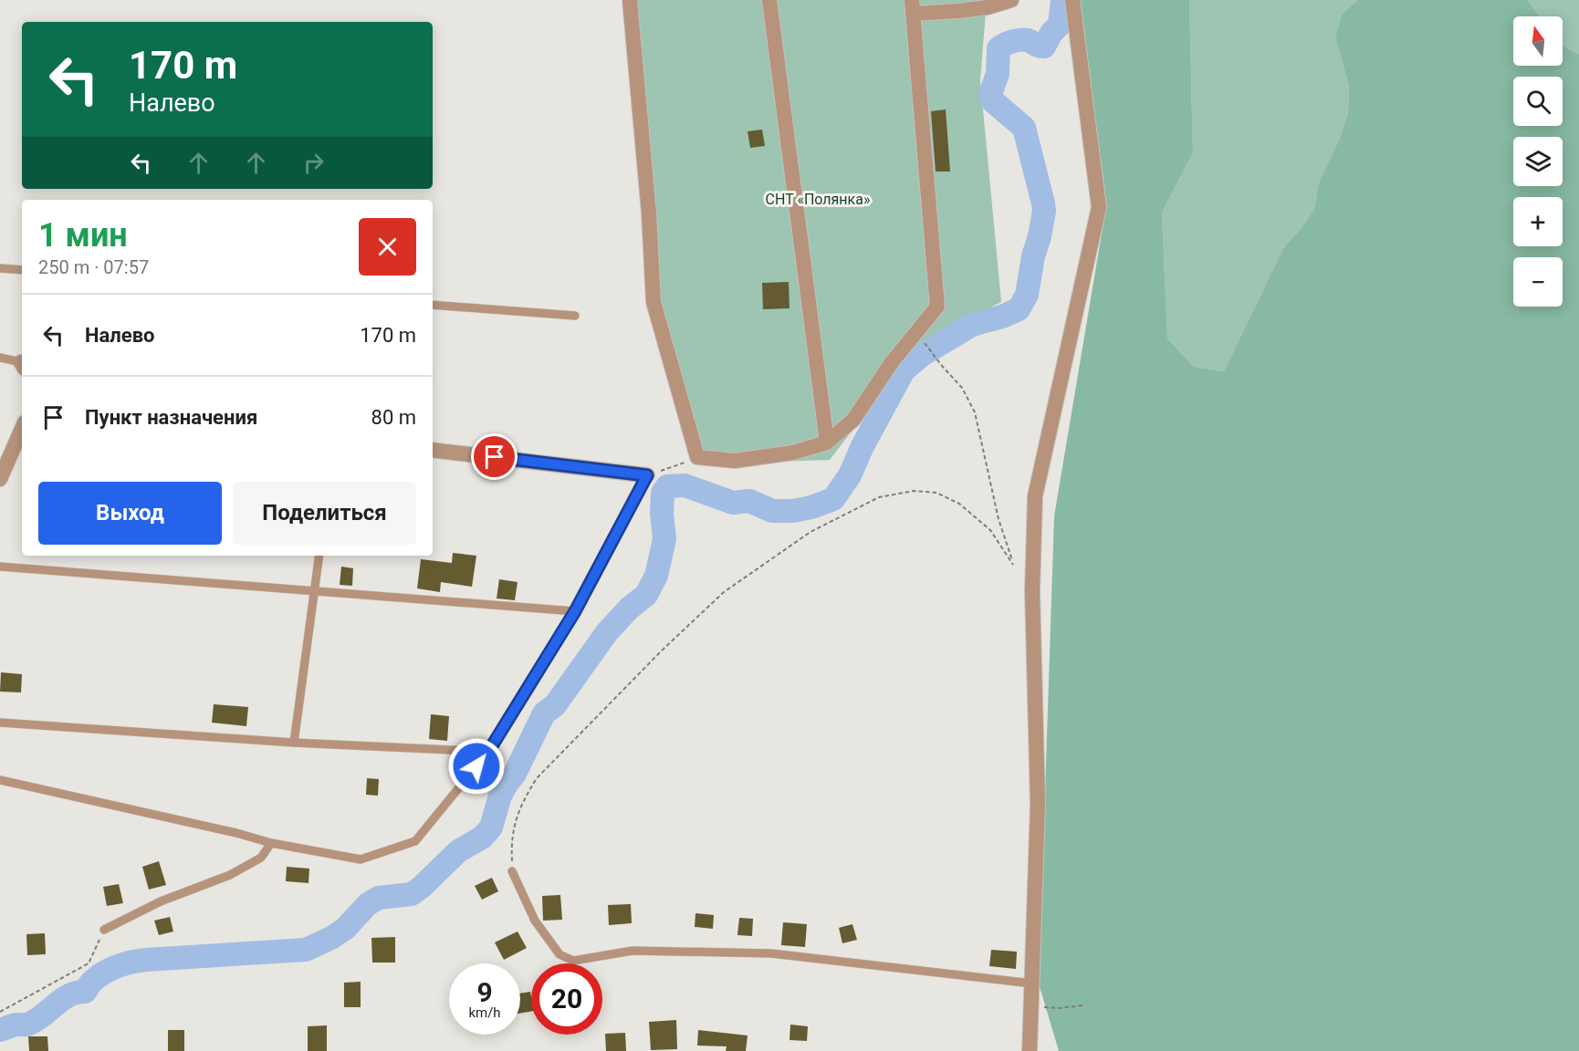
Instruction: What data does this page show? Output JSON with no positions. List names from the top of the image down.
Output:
{
  "parks": ["СНТ «Полянка»"],
  "north": "top",
  "page": {
    "map_buttons": ["+", "−"],
    "turn": ["170 m", "Налево"],
    "heading": ["1 мин", "250 m · 07:57"],
    "list": [
      {
        "name": "Налево",
        "value": "170 m"
      },
      {
        "name": "Пункт назначения",
        "value": "80 m"
      }
    ],
    "buttons": ["Выход", "Поделиться"],
    "speed": "9 km/h",
    "limit": "20"
  }
}
